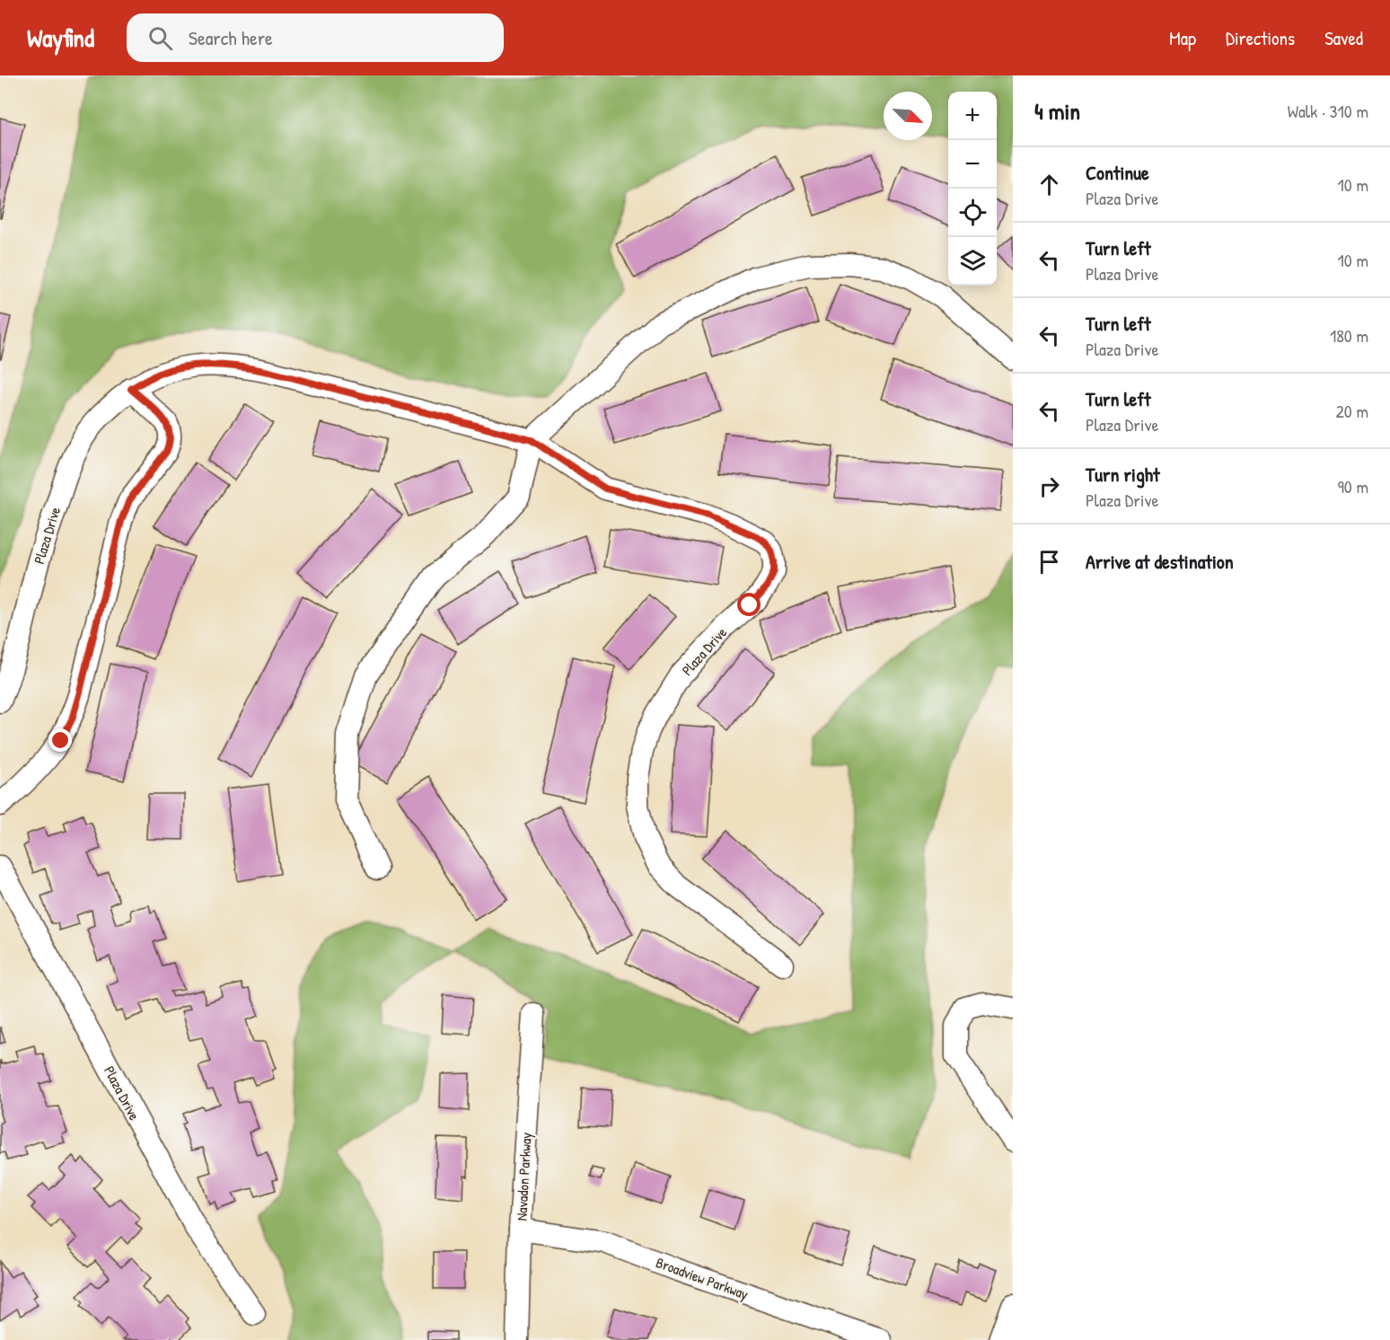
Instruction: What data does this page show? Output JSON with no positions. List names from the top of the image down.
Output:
{
  "streets": {
    "street": ["Plaza Drive", "Navadon Parkway", "Broadview Parkway"]
  },
  "crossings": [
    ["Navadon Parkway", "Broadview Parkway"]
  ],
  "north": "bottom right",
  "page": {
    "header": "Wayfind",
    "search": "Search here",
    "nav": ["Map", "Directions", "Saved"],
    "heading": ["4 min", "Walk · 310 m"],
    "map_buttons": ["+", "−"],
    "list": [
      ["Continue", "Plaza Drive", "10 m"],
      ["Turn left", "Plaza Drive", "10 m"],
      ["Turn left", "Plaza Drive", "180 m"],
      ["Turn left", "Plaza Drive", "20 m"],
      ["Turn right", "Plaza Drive", "90 m"],
      "Arrive at destination"
    ]
  }
}
